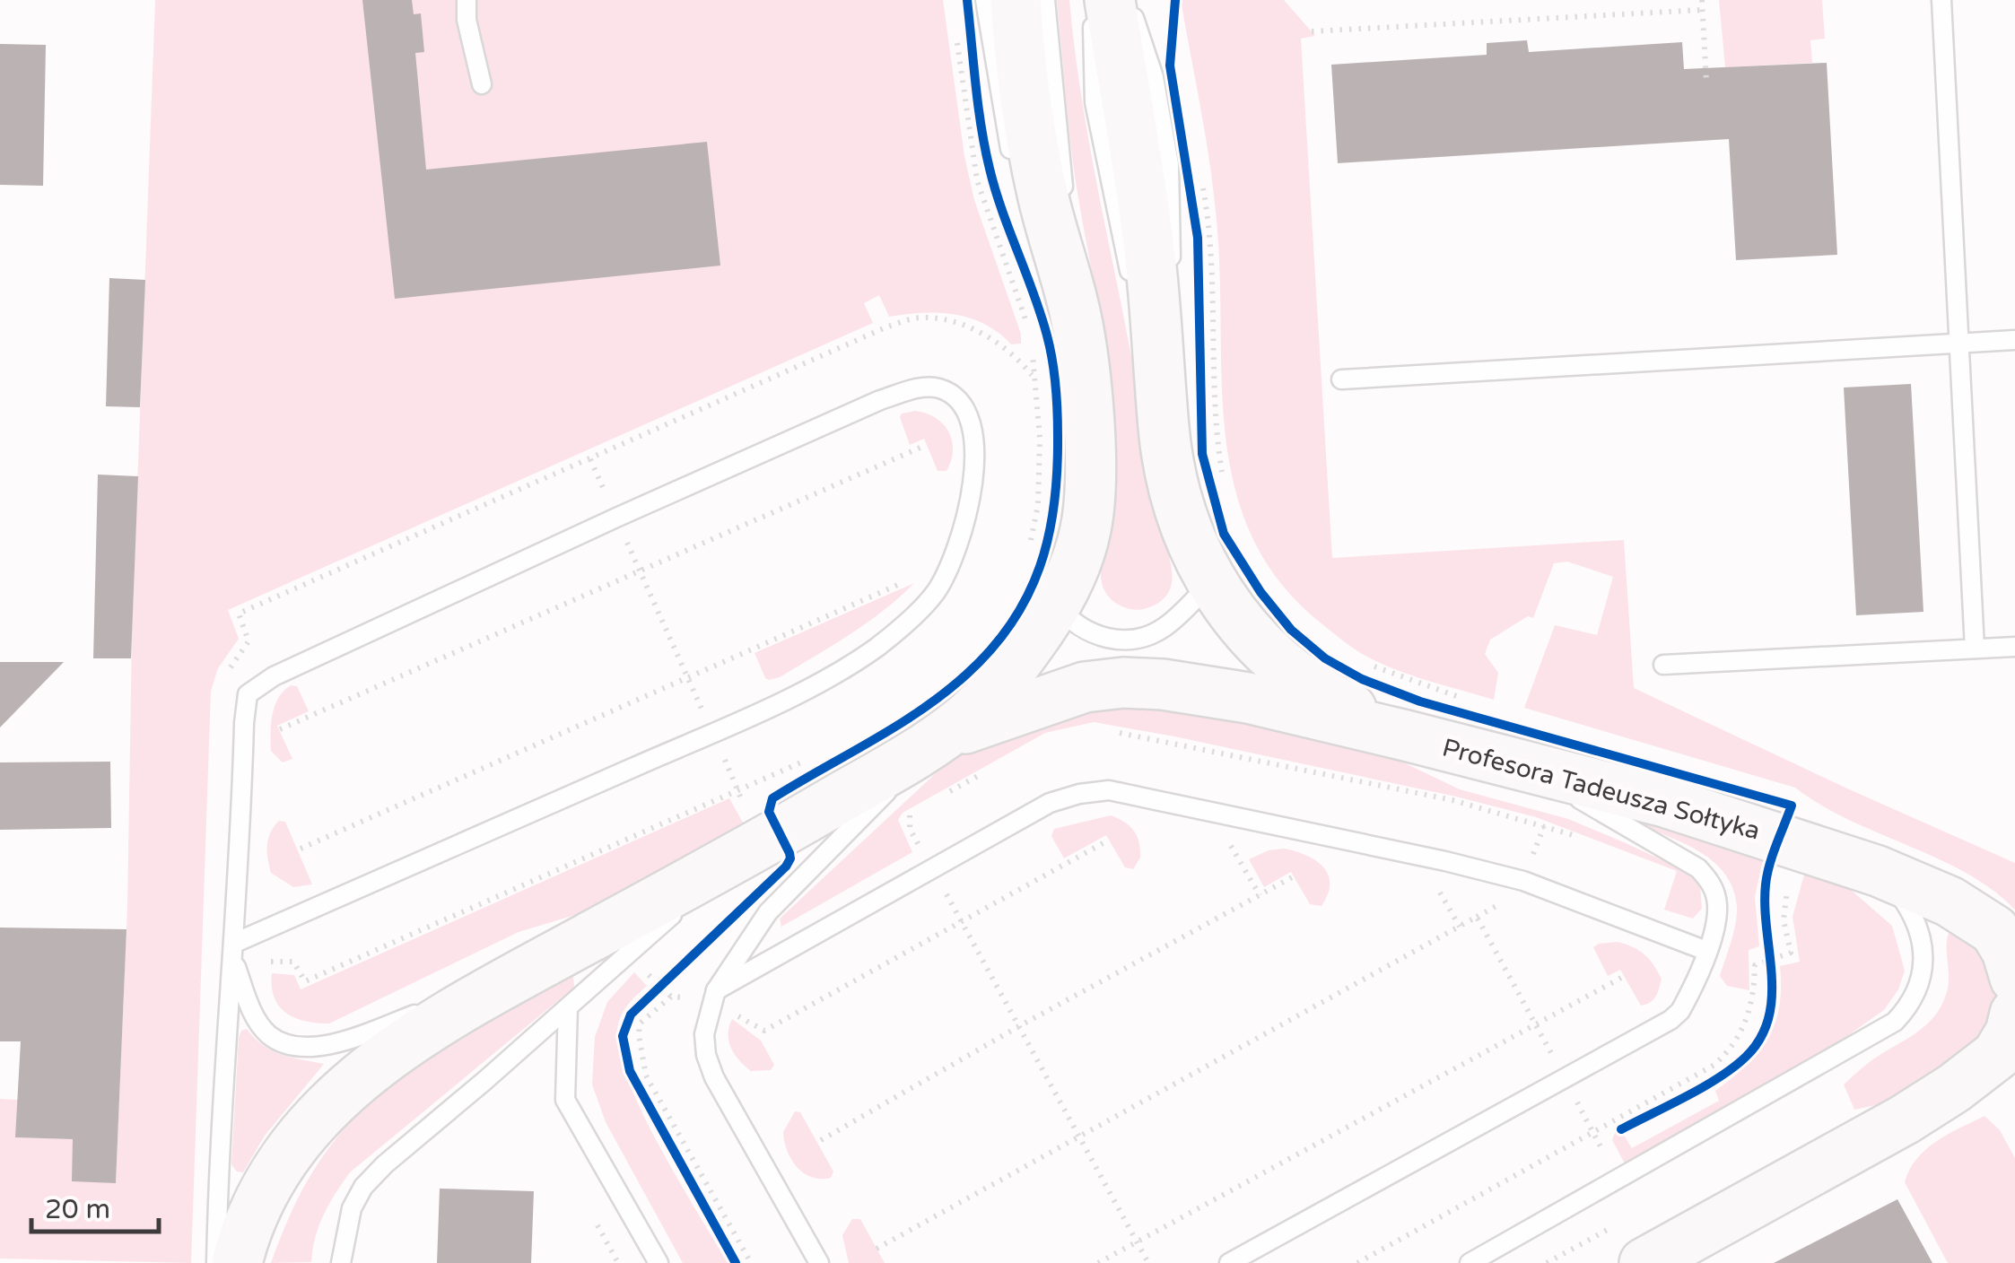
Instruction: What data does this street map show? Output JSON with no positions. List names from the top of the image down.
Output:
{
  "streets": {
    "street": ["Profesora Tadeusza Sołtyka"]
  },
  "scale_bar": "20 m"
}
